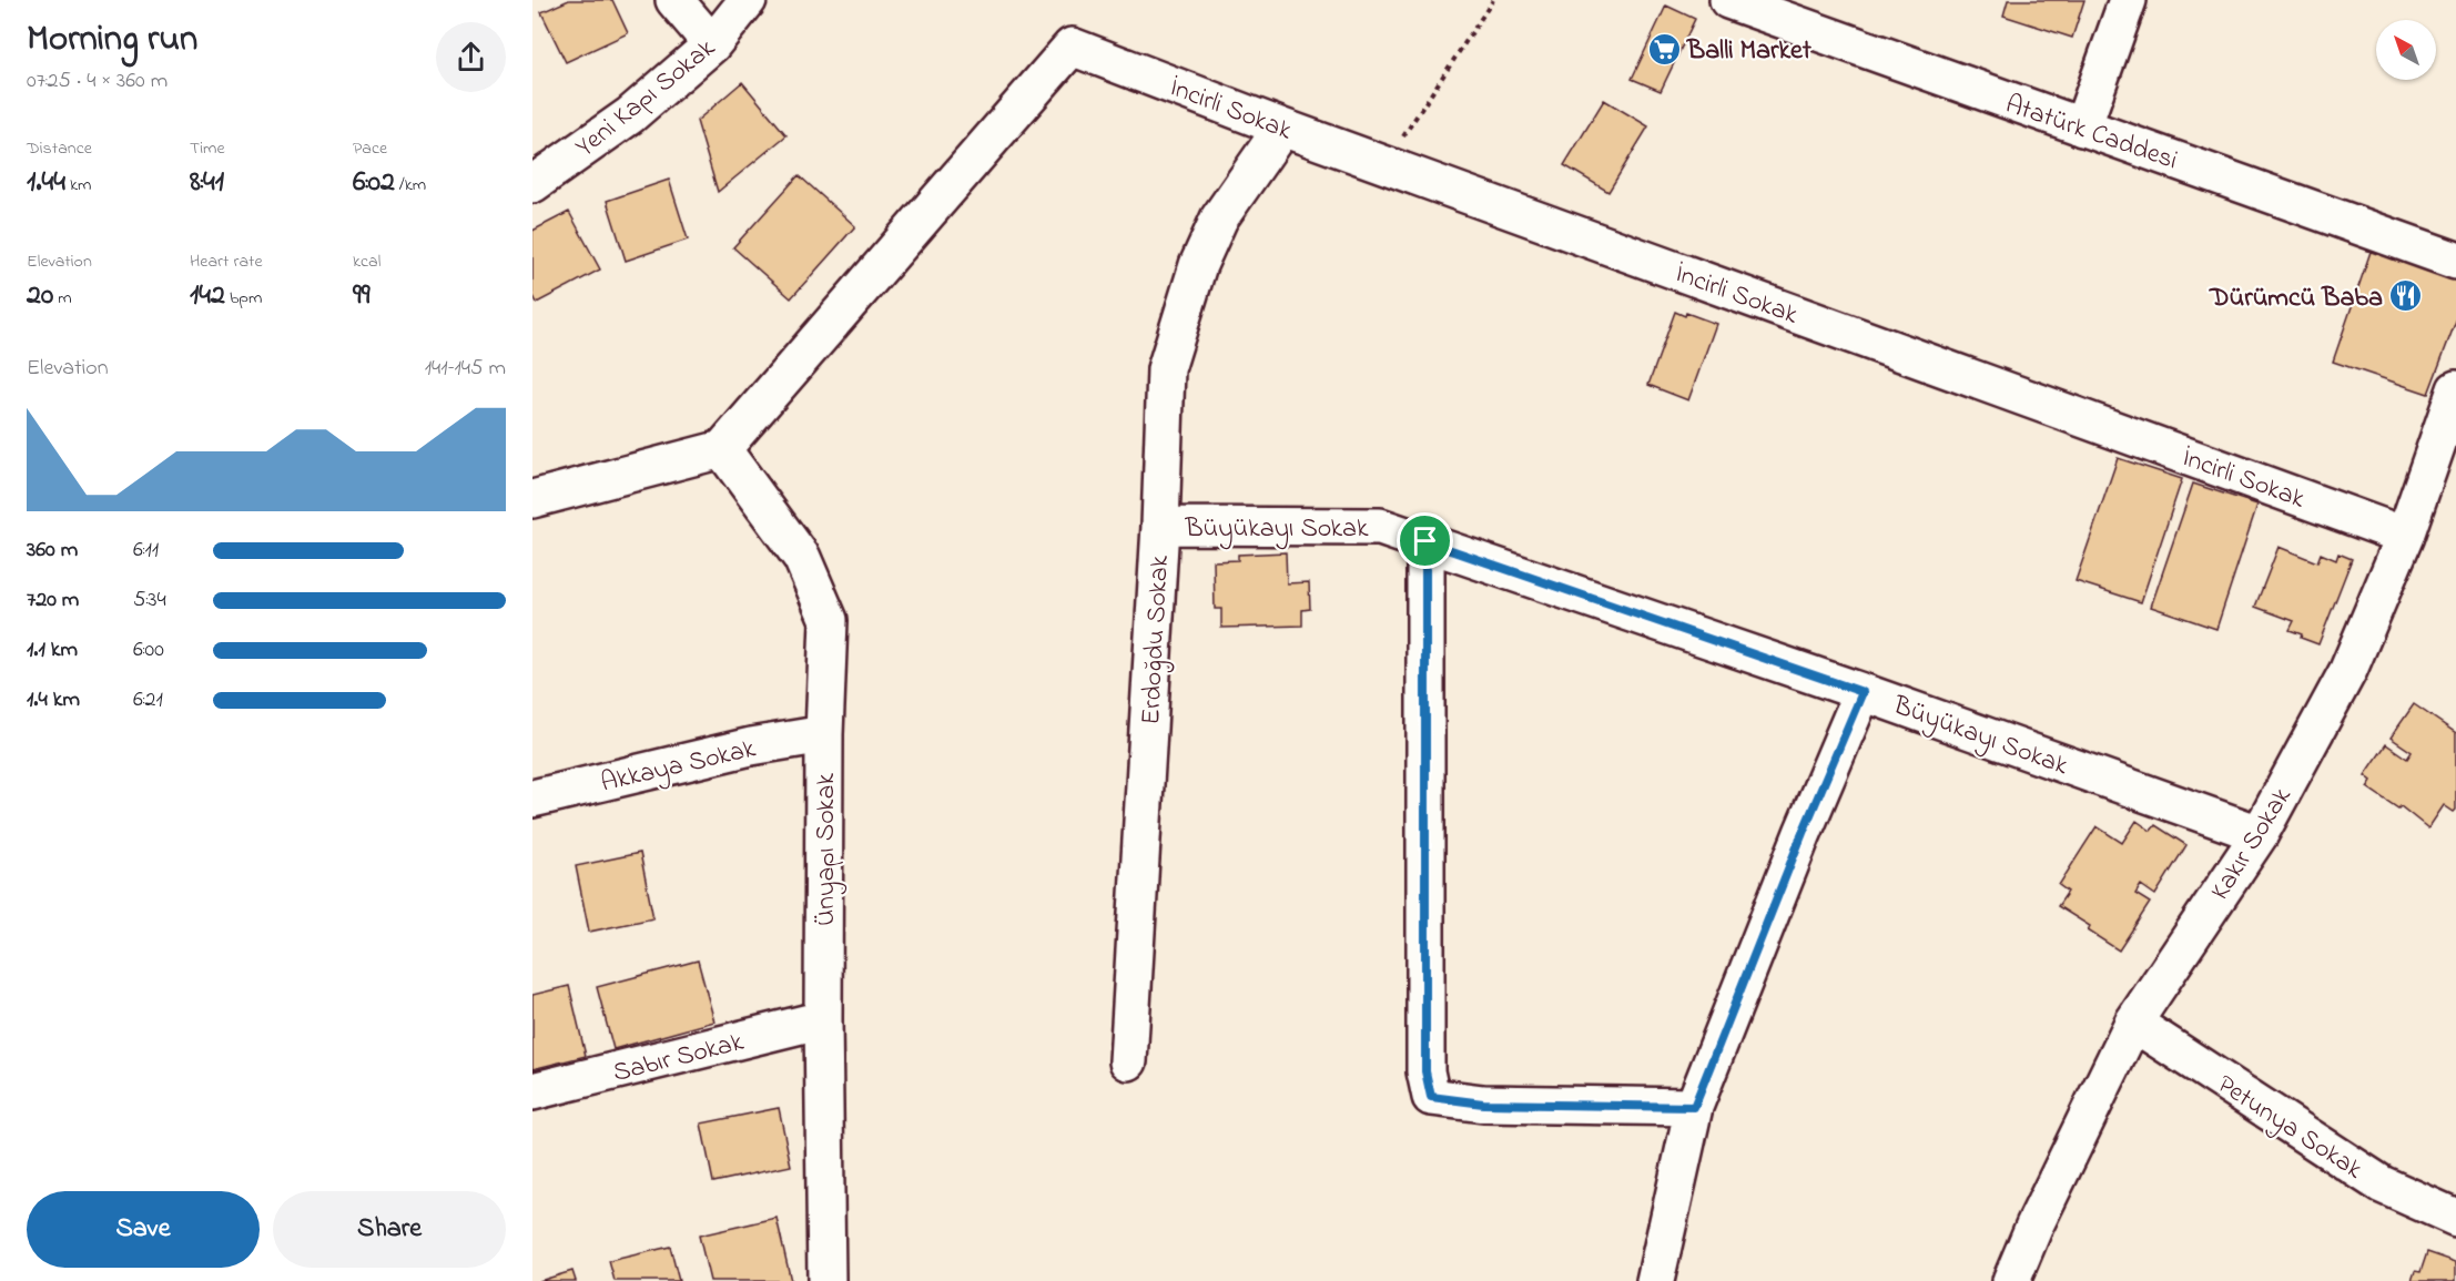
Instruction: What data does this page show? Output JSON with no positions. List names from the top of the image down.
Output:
{
  "streets": {
    "street": [
      "Yeni Kapı Sokak",
      "İncirli Sokak",
      "Atatürk Caddesi",
      "Büyükayı Sokak",
      "Erdoğdu Sokak",
      "Akkaya Sokak",
      "Kakır Sokak",
      "Ünyapı Sokak",
      "Sabır Sokak",
      "Petunya Sokak"
    ]
  },
  "crossings": [
    ["İncirli Sokak", "Erdoğdu Sokak"],
    ["İncirli Sokak", "Kakır Sokak"],
    ["İncirli Sokak", "Ünyapı Sokak"],
    ["Büyükayı Sokak", "Erdoğdu Sokak"],
    ["Büyükayı Sokak", "Kakır Sokak"],
    ["Akkaya Sokak", "Ünyapı Sokak"],
    ["Kakır Sokak", "Petunya Sokak"],
    ["Ünyapı Sokak", "Sabır Sokak"]
  ],
  "places": {
    "supermarket": ["Balli Market"],
    "restaurant": ["Dürümcü Baba"]
  },
  "north": "top left",
  "page": {
    "heading": ["Morning run", "07:25 · 4 × 360 m"],
    "stats": [
      ["Distance", "1.44 km"],
      ["Time", "8:41"],
      ["Pace", "6:02 /km"],
      ["Elevation", "20 m"],
      ["Heart rate", "142 bpm"],
      ["kcal", "99"]
    ],
    "chart": ["Elevation", "141–145 m"],
    "list": [
      {
        "name": "360 m",
        "note": "6:11"
      },
      {
        "name": "720 m",
        "note": "5:34"
      },
      {
        "name": "1.1 km",
        "note": "6:00"
      },
      {
        "name": "1.4 km",
        "note": "6:21"
      }
    ],
    "buttons": ["Save", "Share"]
  }
}
